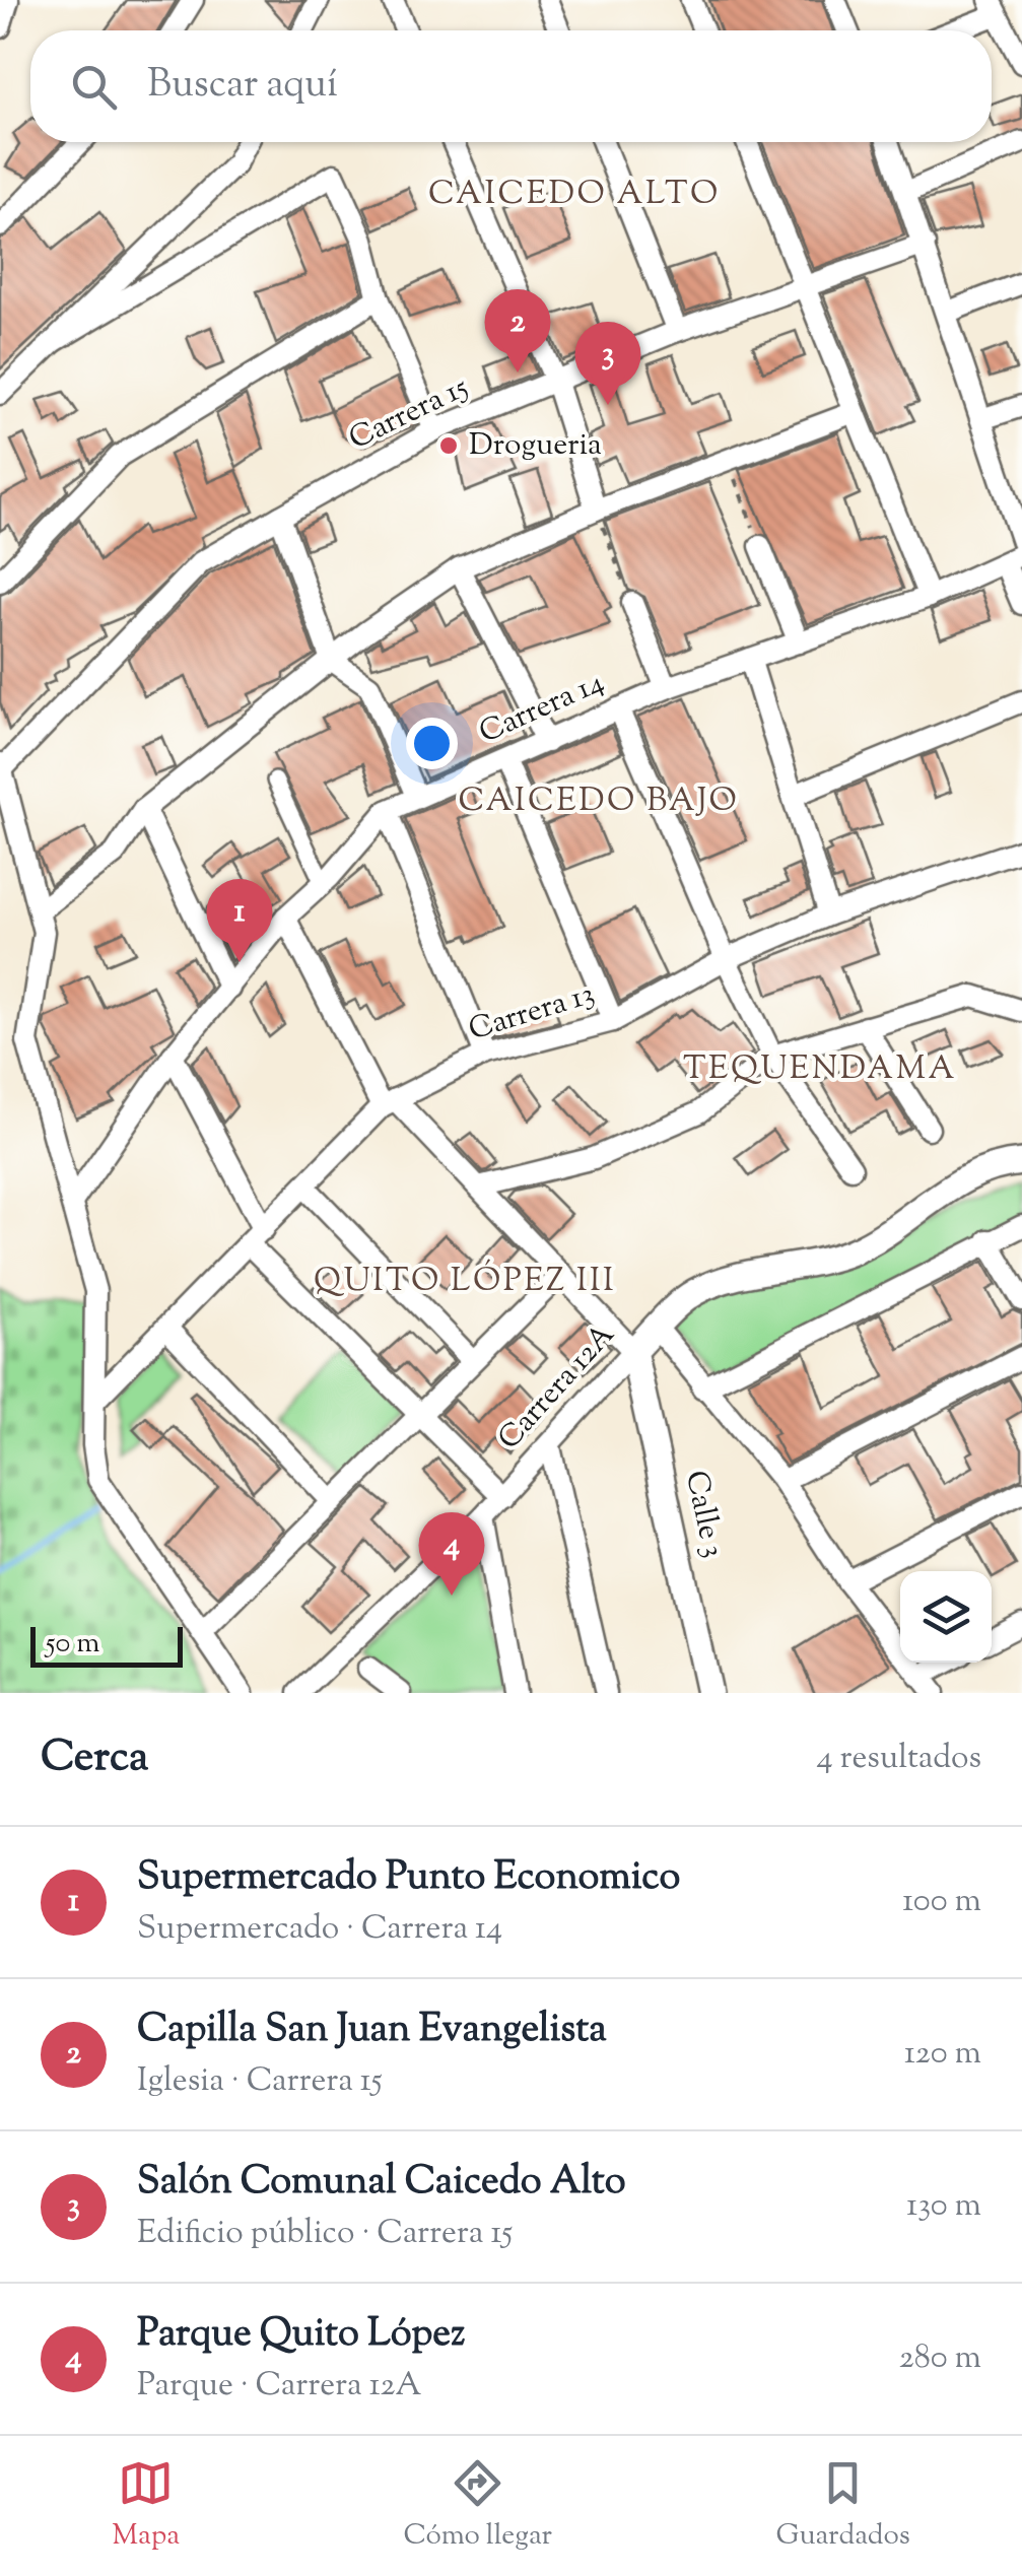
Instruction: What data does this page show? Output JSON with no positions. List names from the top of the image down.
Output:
{
  "streets": {
    "street": [
      "Carrera 15",
      "Carrera 14",
      "Carrera 13",
      "Carrera 12A",
      "Calle 3"
    ]
  },
  "crossings": [
    ["Carrera 12A", "Calle 3"]
  ],
  "districts": [
    "CAICEDO ALTO",
    "CAICEDO BAJO",
    "TEQUENDAMA",
    "QUITO LÓPEZ III"
  ],
  "places": ["Drogueria"],
  "scale_bar": "50 m",
  "page": {
    "search": "Buscar aquí",
    "pins": [
      "2",
      "3",
      "1",
      "4"
    ],
    "scale": "50 m",
    "heading": ["Cerca", "4 resultados"],
    "list": [
      {
        "mark": "1",
        "name": "Supermercado Punto Economico",
        "note": "Supermercado · Carrera 14",
        "value": "100 m"
      },
      {
        "mark": "2",
        "name": "Capilla San Juan Evangelista",
        "note": "Iglesia · Carrera 15",
        "value": "120 m"
      },
      {
        "mark": "3",
        "name": "Salón Comunal Caicedo Alto",
        "note": "Edificio público · Carrera 15",
        "value": "130 m"
      },
      {
        "mark": "4",
        "name": "Parque Quito López",
        "note": "Parque · Carrera 12A",
        "value": "280 m"
      }
    ],
    "nav": ["Mapa", "Cómo llegar", "Guardados"]
  }
}
